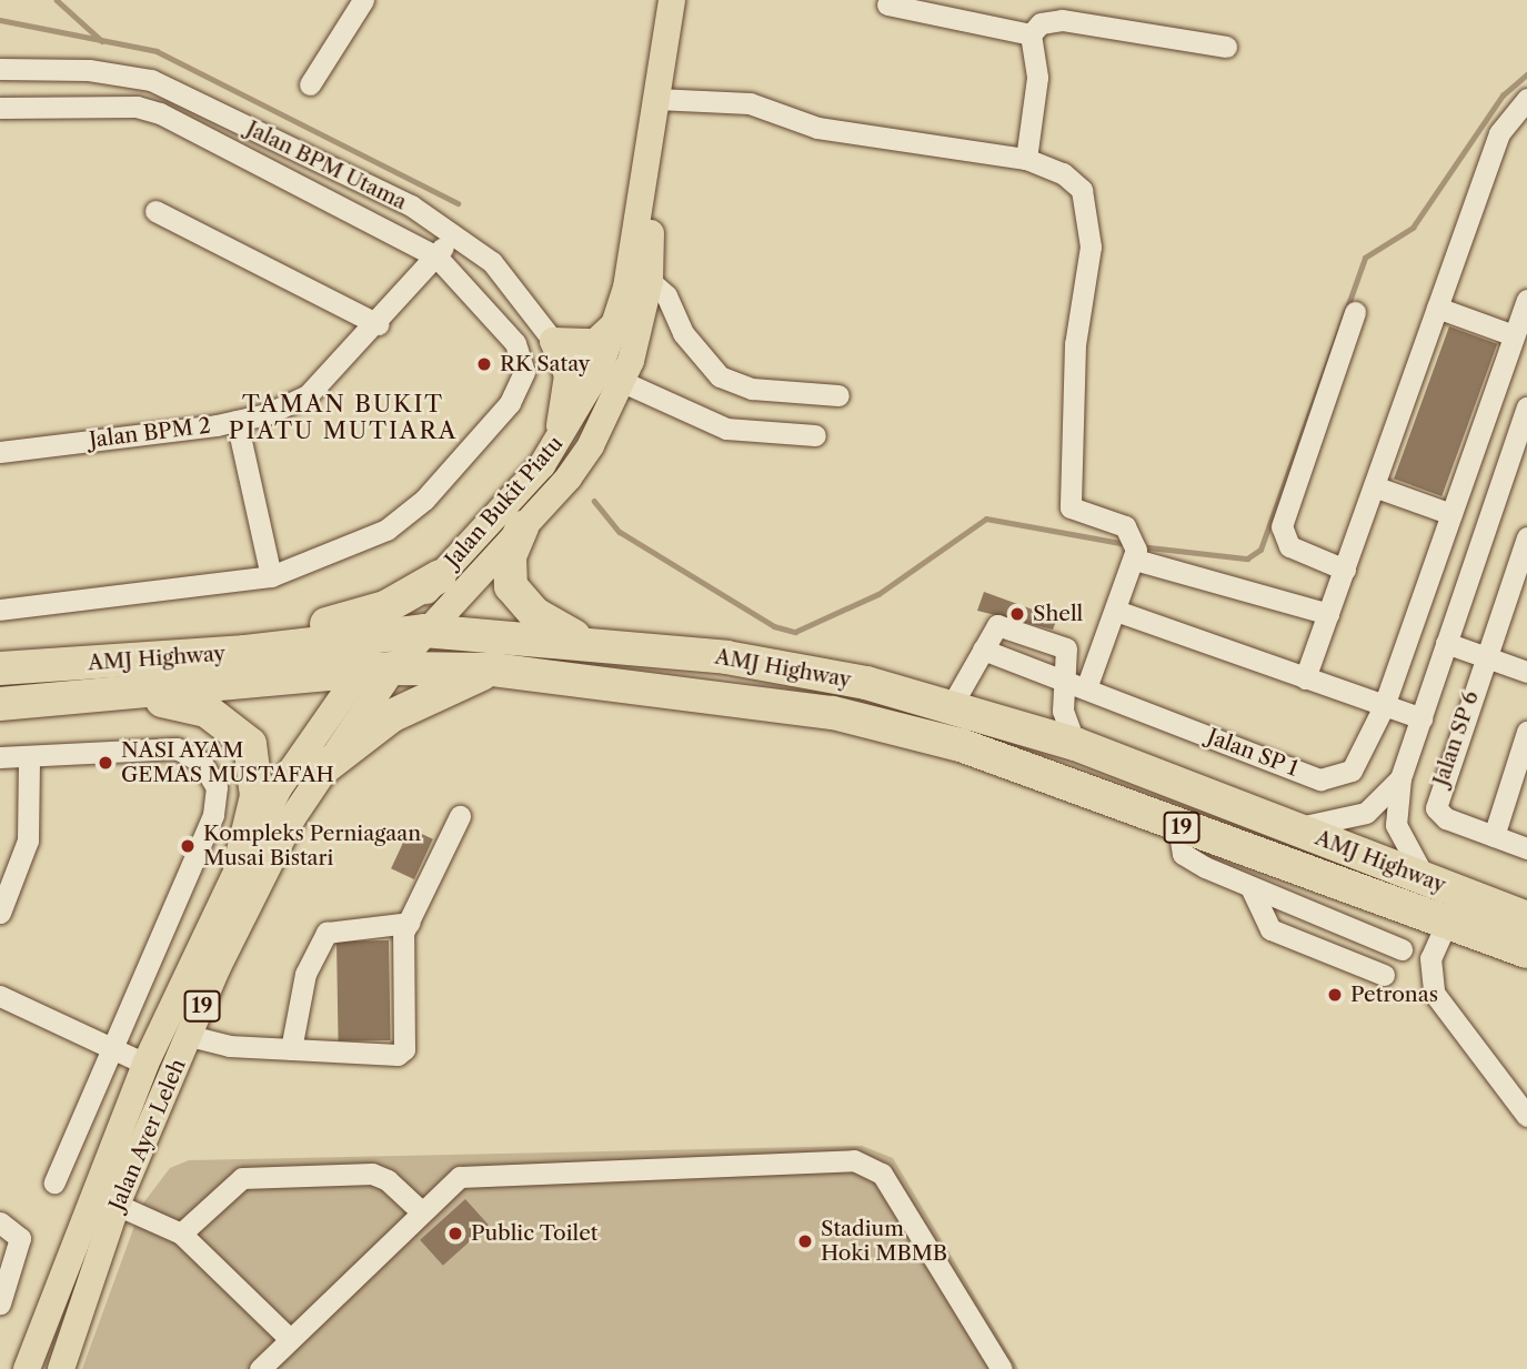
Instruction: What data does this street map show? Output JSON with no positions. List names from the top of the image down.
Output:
{
  "streets": {
    "highway": ["AMJ Highway", "19"],
    "main road": ["Jalan Bukit Piatu", "Jalan Ayer Leleh"],
    "street": [
      "Jalan BPM Utama",
      "Jalan BPM 2",
      "Jalan SP 6",
      "Jalan SP 1"
    ]
  },
  "crossings": [
    ["Jalan BPM Utama", "Jalan BPM 2"],
    ["Jalan BPM Utama", "Jalan Bukit Piatu"],
    ["Jalan Bukit Piatu", "AMJ Highway"],
    ["Jalan Bukit Piatu", "Jalan Ayer Leleh"],
    ["AMJ Highway", "Jalan Ayer Leleh"]
  ],
  "districts": ["TAMAN BUKIT PIATU MUTIARA"],
  "places": [
    "RK Satay",
    "Shell",
    "NASI AYAM GEMAS MUSTAFAH",
    "Kompleks Perniagaan Musai Bistari",
    "Petronas",
    "Public Toilet",
    "Stadium Hoki MBMB"
  ]
}
